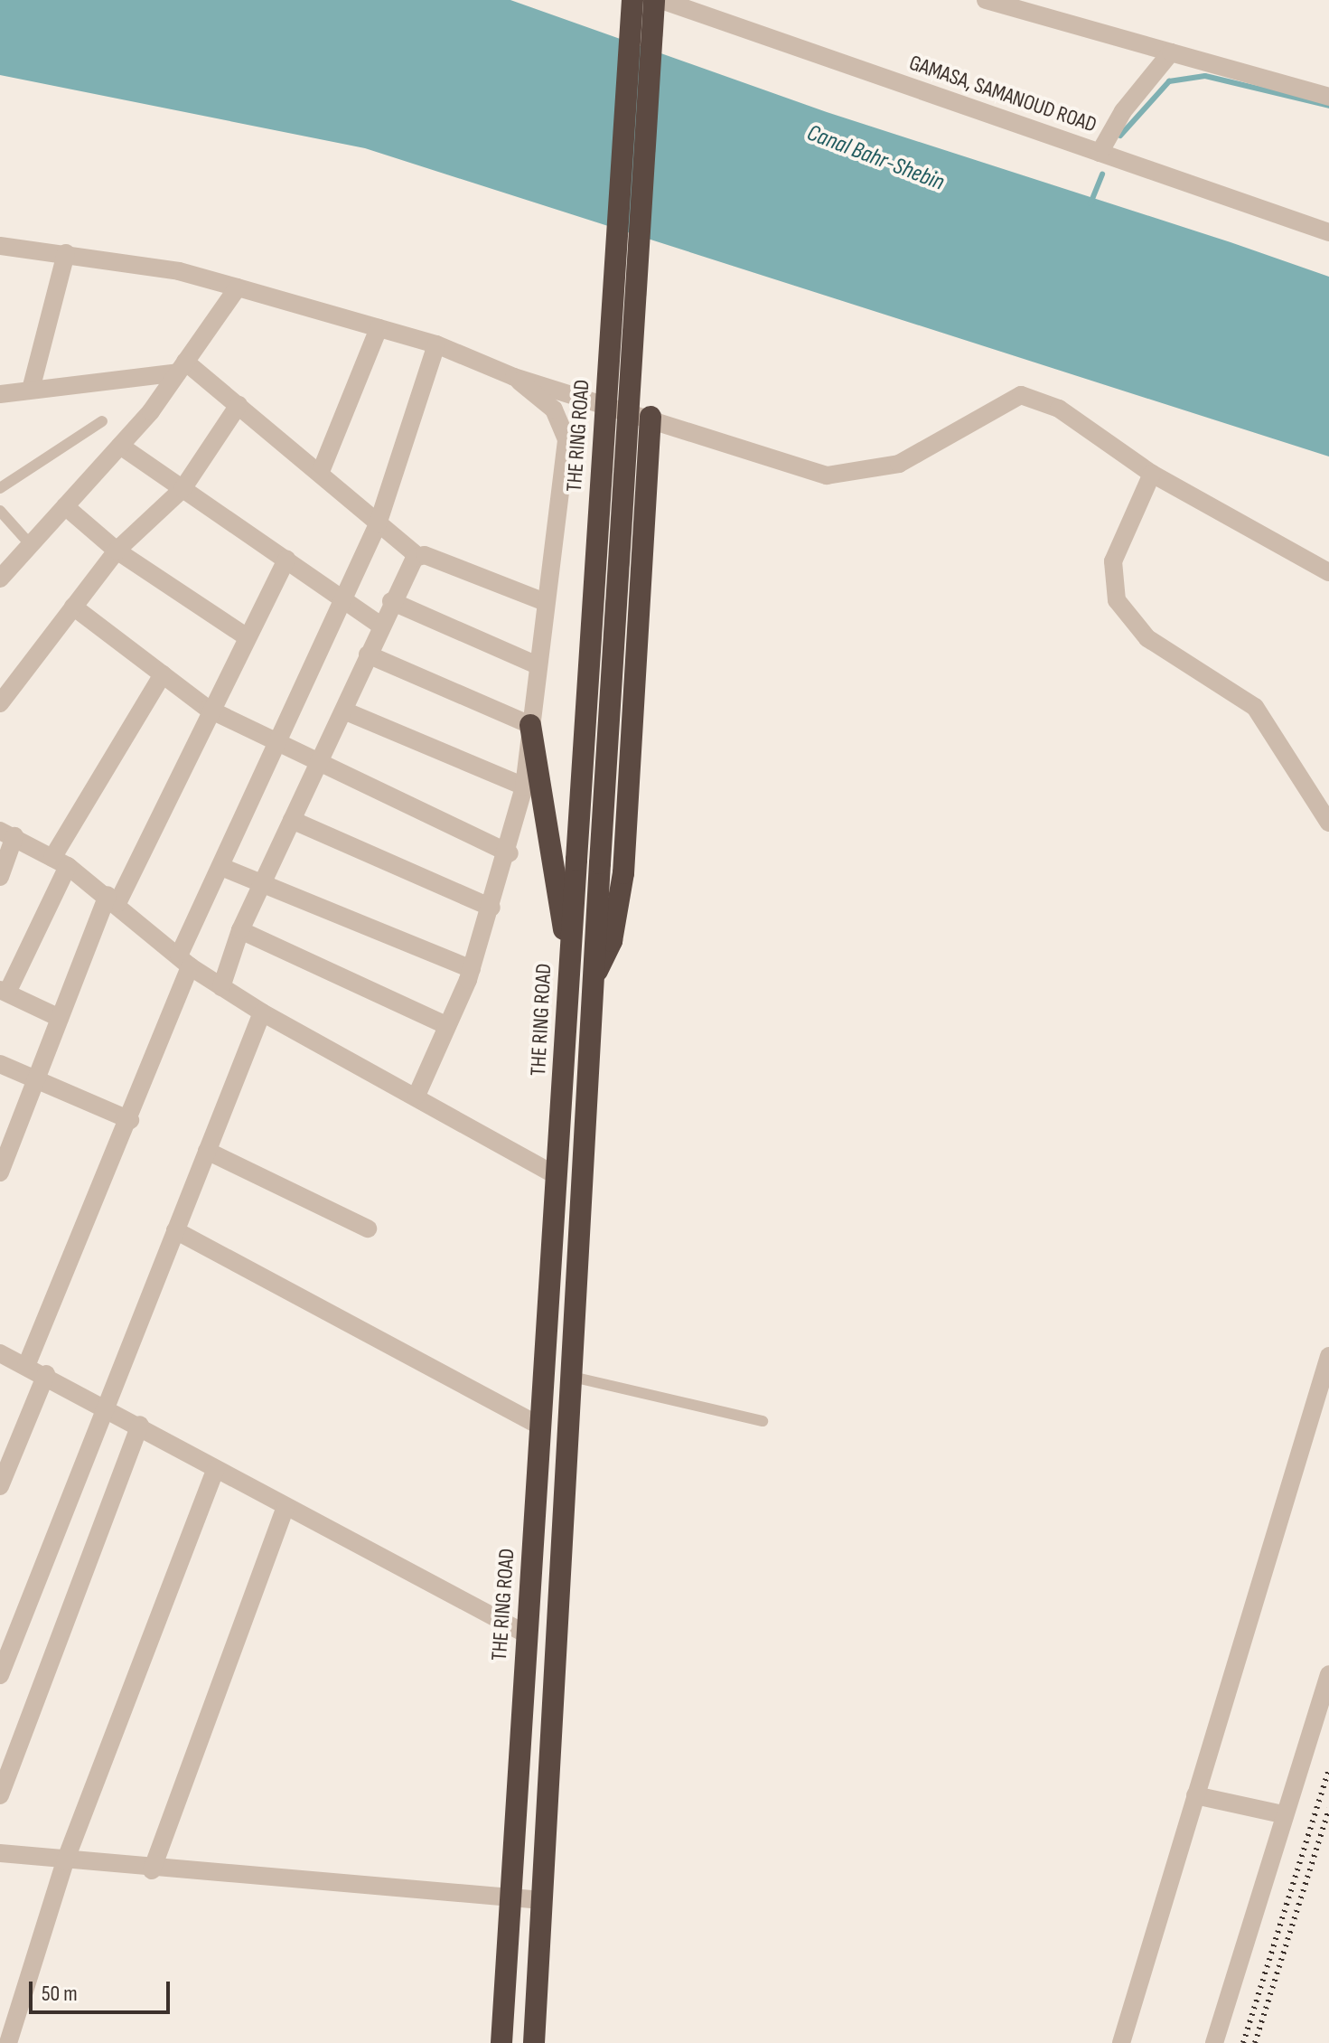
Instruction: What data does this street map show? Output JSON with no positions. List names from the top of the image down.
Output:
{
  "streets": {
    "highway": ["THE RING ROAD"],
    "street": ["GAMASA, SAMANOUD ROAD"]
  },
  "water": ["Canal Bahr-Shebin"],
  "scale_bar": "50 m"
}
